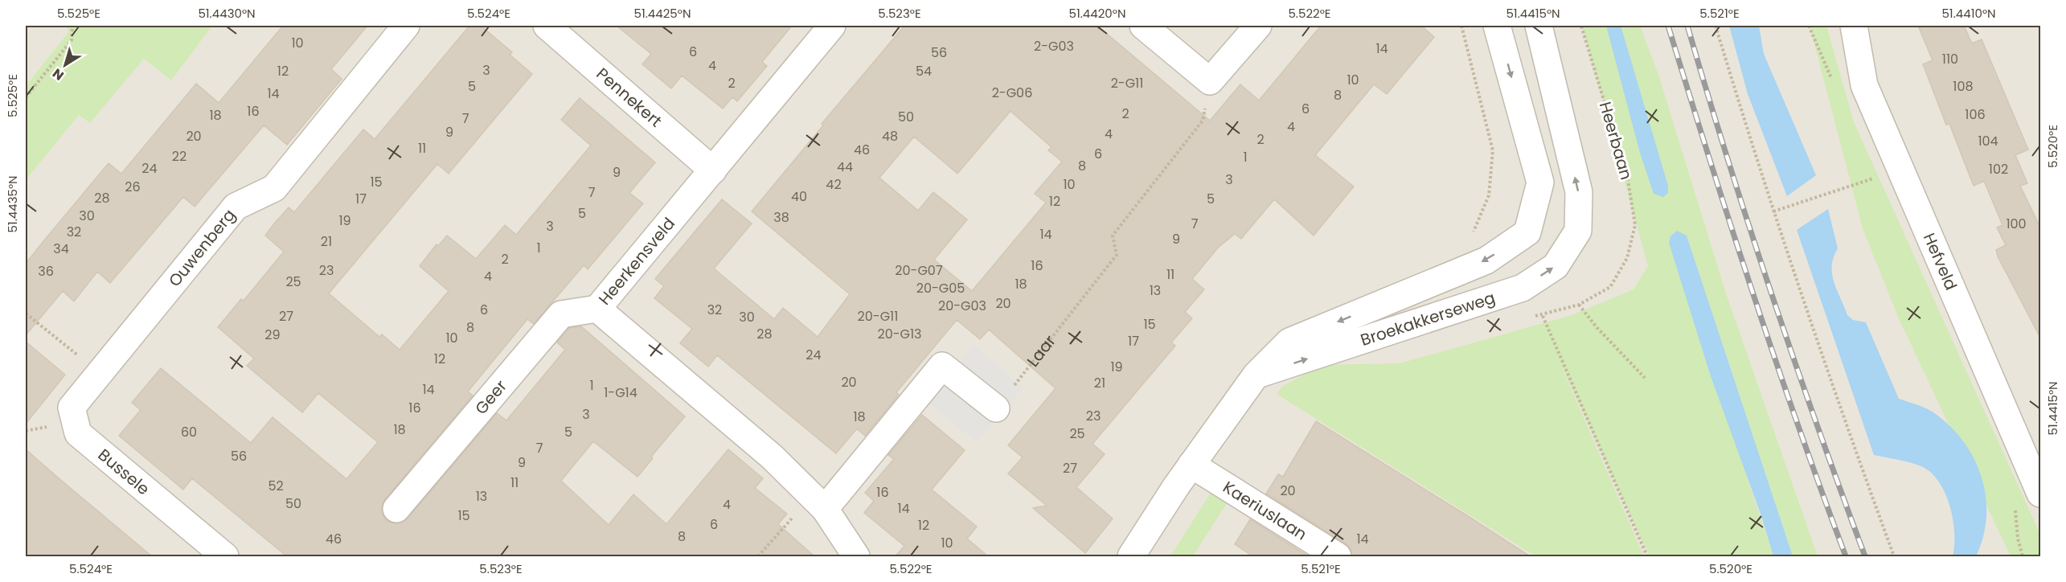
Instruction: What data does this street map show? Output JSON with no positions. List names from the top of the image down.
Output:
{
  "streets": {
    "street": [
      "Pennekert",
      "Ouwenberg",
      "Heerkensveld",
      "Hefveld",
      "Broekakkerseweg",
      "Geer",
      "Bussele",
      "Kaeriuslaan"
    ],
    "path": ["Heerbaan", "Laar"]
  },
  "crossings": [
    ["Pennekert", "Heerkensveld"],
    ["Ouwenberg", "Bussele"],
    ["Heerkensveld", "Geer"],
    ["Broekakkerseweg", "Kaeriuslaan"]
  ],
  "house_numbers": [
    "10",
    "2-G03",
    "14",
    "6",
    "56",
    "110",
    "4",
    "3",
    "12",
    "54",
    "10",
    "2",
    "2-G11",
    "5",
    "108",
    "2-G06",
    "14",
    "8",
    "6",
    "16",
    "2",
    "106",
    "18",
    "50",
    "7",
    "4",
    "9",
    "4",
    "20",
    "48",
    "2",
    "104",
    "11",
    "46",
    "6",
    "22",
    "1",
    "8",
    "44",
    "24",
    "102",
    "9",
    "3",
    "15",
    "42",
    "10",
    "26",
    "7",
    "40",
    "28",
    "17",
    "5",
    "12",
    "5",
    "30",
    "38",
    "19",
    "7",
    "100",
    "3",
    "32",
    "14",
    "9",
    "21",
    "1",
    "34",
    "2",
    "16",
    "23",
    "20-G07",
    "36",
    "11",
    "4",
    "25",
    "18",
    "20-G05",
    "13",
    "20",
    "20-G03",
    "6",
    "32",
    "27",
    "20-G11",
    "30",
    "15",
    "8",
    "28",
    "20-G13",
    "29",
    "10",
    "17",
    "24",
    "12",
    "19",
    "20",
    "21",
    "1",
    "14",
    "1-G14",
    "16",
    "3",
    "23",
    "18",
    "18",
    "60",
    "5",
    "25",
    "7",
    "56",
    "9",
    "27",
    "11",
    "52",
    "20",
    "16",
    "13",
    "50",
    "4",
    "14",
    "15",
    "6",
    "12",
    "8",
    "46",
    "14",
    "10"
  ],
  "north": "bottom left",
  "coordinates": [
    "5.525°E",
    "51.4430°N",
    "5.524°E",
    "51.4425°N",
    "5.523°E",
    "51.4420°N",
    "5.522°E",
    "51.4415°N",
    "5.521°E",
    "51.4410°N",
    "5.520°E",
    "51.4435°N"
  ]
}
